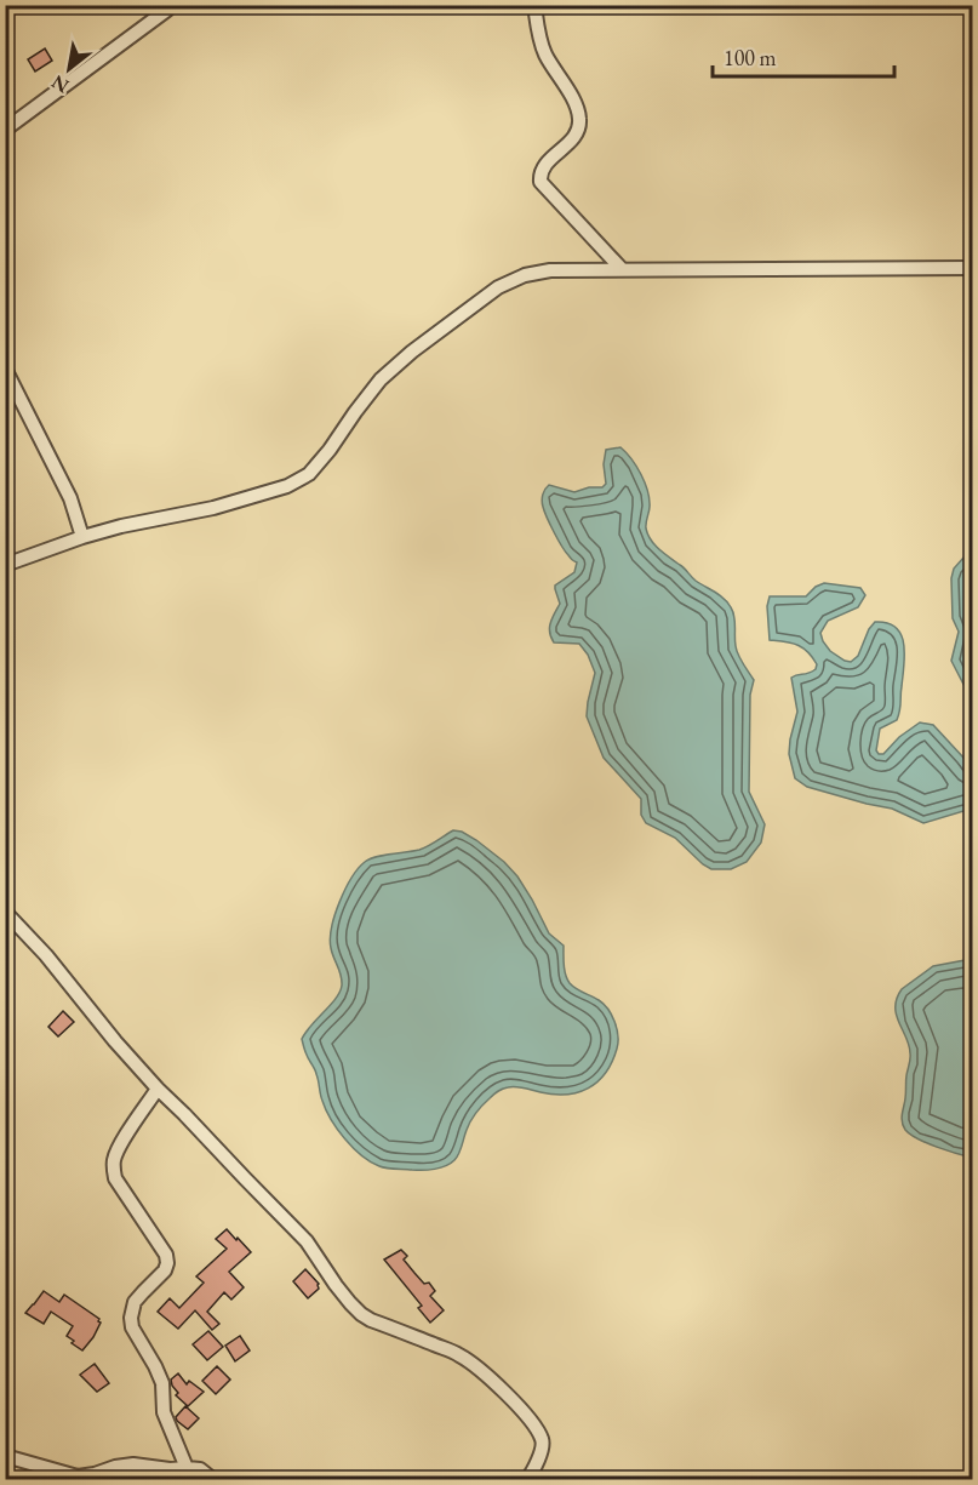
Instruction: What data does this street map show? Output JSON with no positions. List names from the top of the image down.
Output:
{
  "scale_bar": "100 m",
  "north": "bottom left"
}
